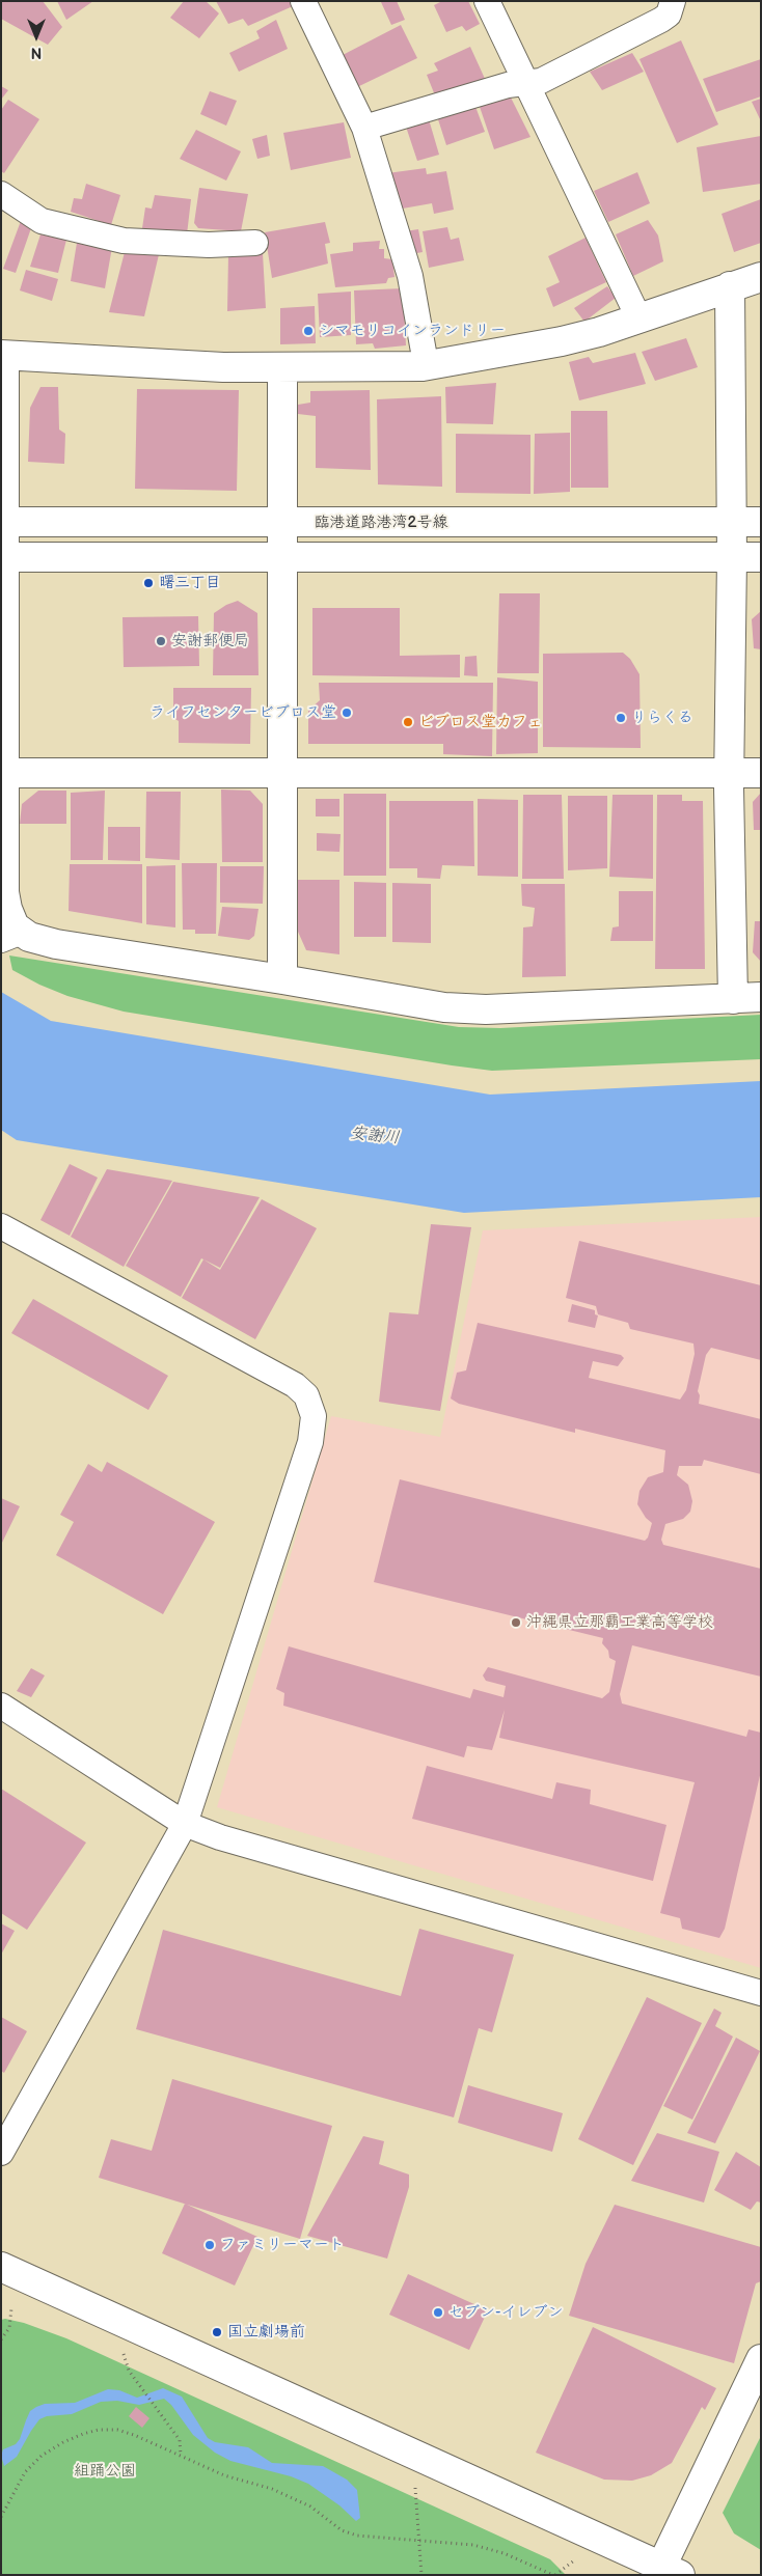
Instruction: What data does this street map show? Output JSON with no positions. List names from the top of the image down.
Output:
{
  "streets": {
    "street": ["臨港道路港湾2号線"]
  },
  "water": ["安謝川"],
  "parks": ["組踊公園"],
  "places": [
    "シマモリコインランドリー",
    "曙三丁目",
    "安謝郵便局",
    "ライフセンタービブロス堂",
    "りらくる",
    "ビブロス堂カフェ",
    "沖縄県立那覇工業高等学校",
    "ファミリーマート",
    "セブン-イレブン",
    "国立劇場前"
  ],
  "north": "bottom"
}
